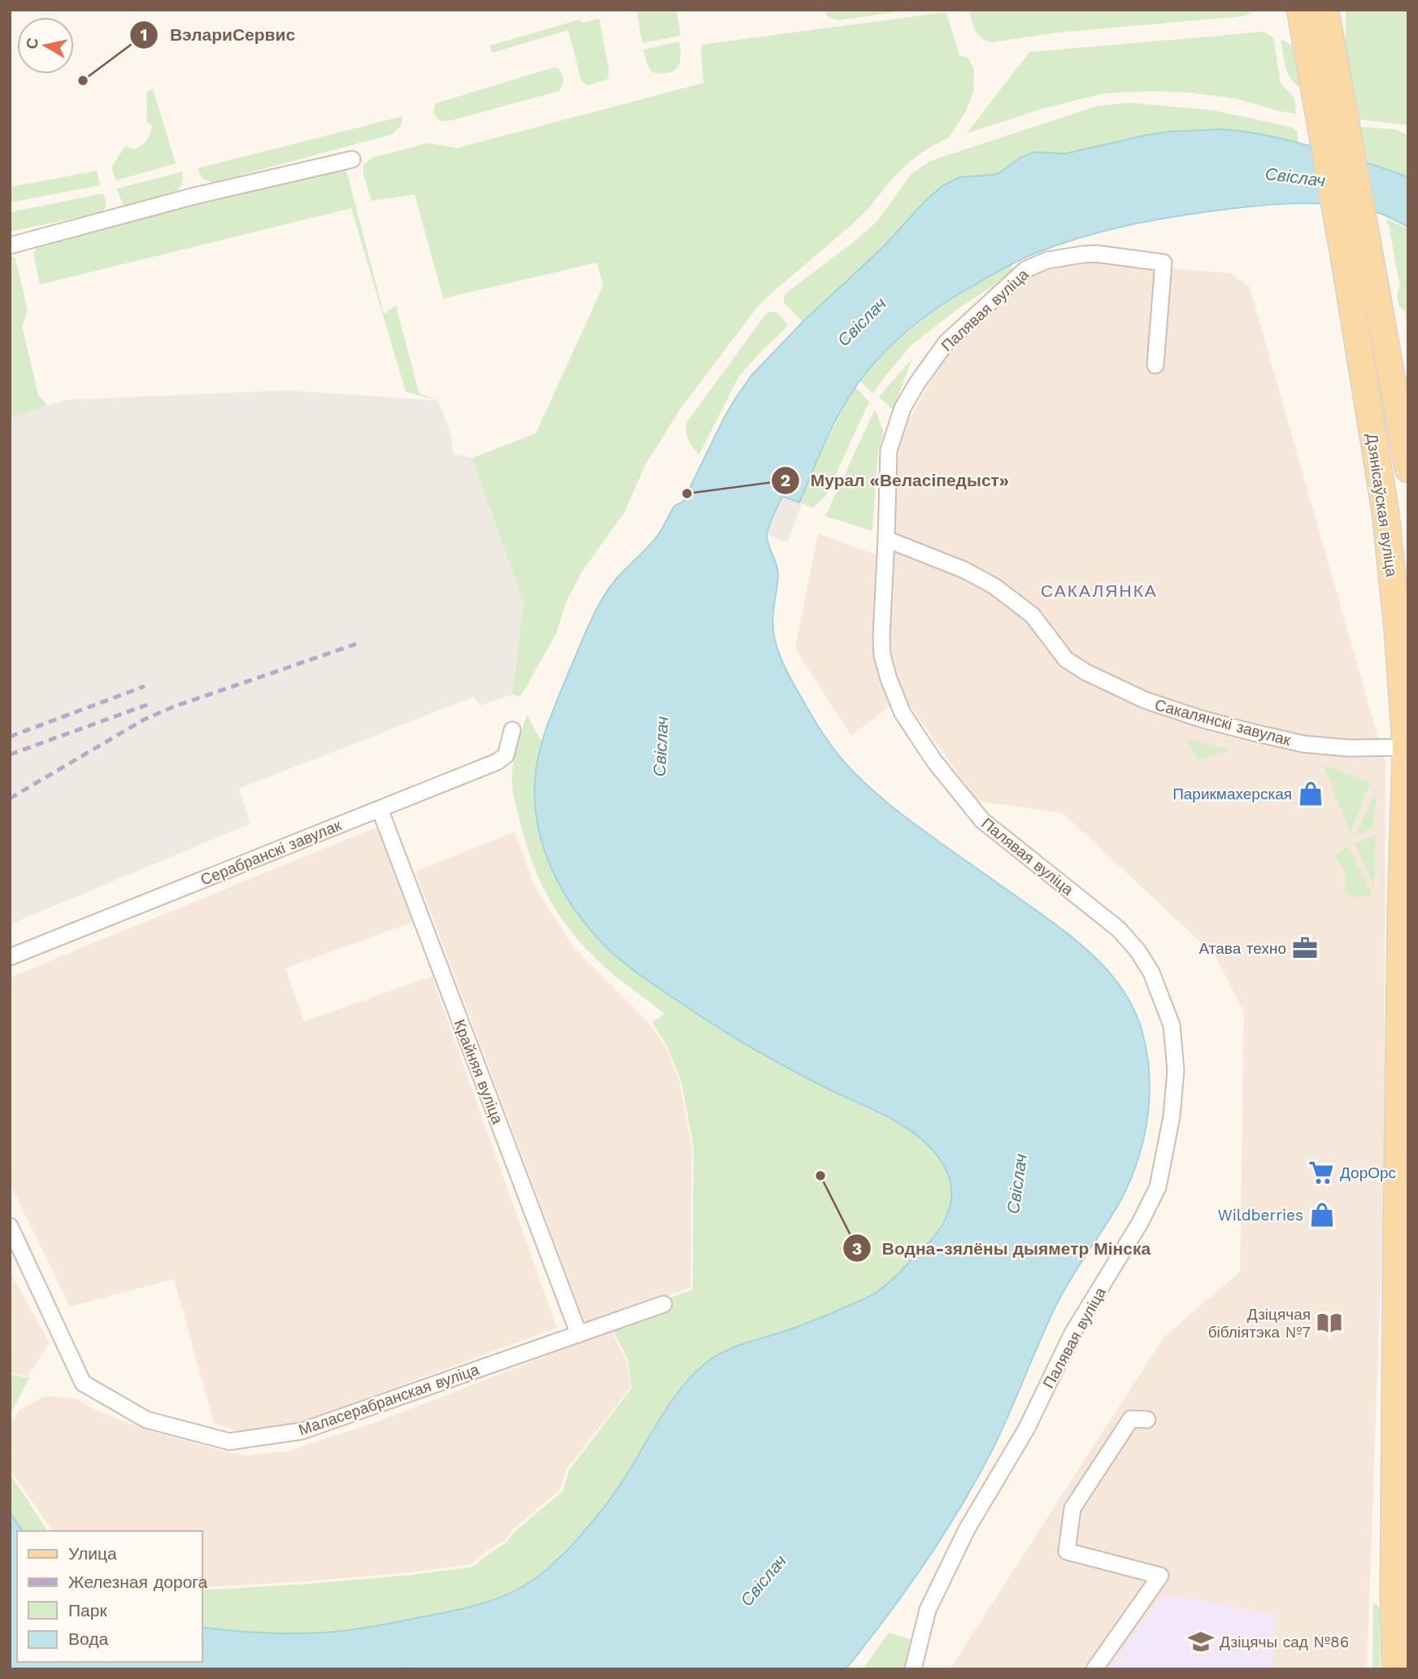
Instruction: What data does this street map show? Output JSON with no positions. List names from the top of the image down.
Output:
{
  "streets": {
    "main road": ["Дзянісаўская вуліца"],
    "street": [
      "Палявая вуліца",
      "Сакалянскі завулак",
      "Серабранскі завулак",
      "Крайняя вуліца",
      "Маласерабранская вуліца"
    ]
  },
  "crossings": [
    ["Палявая вуліца", "Сакалянскі завулак"],
    ["Дзянісаўская вуліца", "Сакалянскі завулак"],
    ["Серабранскі завулак", "Крайняя вуліца"],
    ["Крайняя вуліца", "Маласерабранская вуліца"]
  ],
  "districts": ["САКАЛЯНКА"],
  "water": ["Свіслач"],
  "places": {
    "other": ["ВэлариСервис", "Мурал «Веласіпедыст»", "Водна-зялёны дыяметр Мінска"],
    "shop": ["Парикмахерская", "Wildberries"],
    "office": ["Атава техно"],
    "supermarket": ["ДорОрс"],
    "library": ["Дзіцячая бібліятэка №7"],
    "school or university": ["Дзіцячы сад №86"]
  },
  "legend": [
    "Улица",
    "Железная дорога",
    "Парк",
    "Вода"
  ],
  "north": "left"
}
